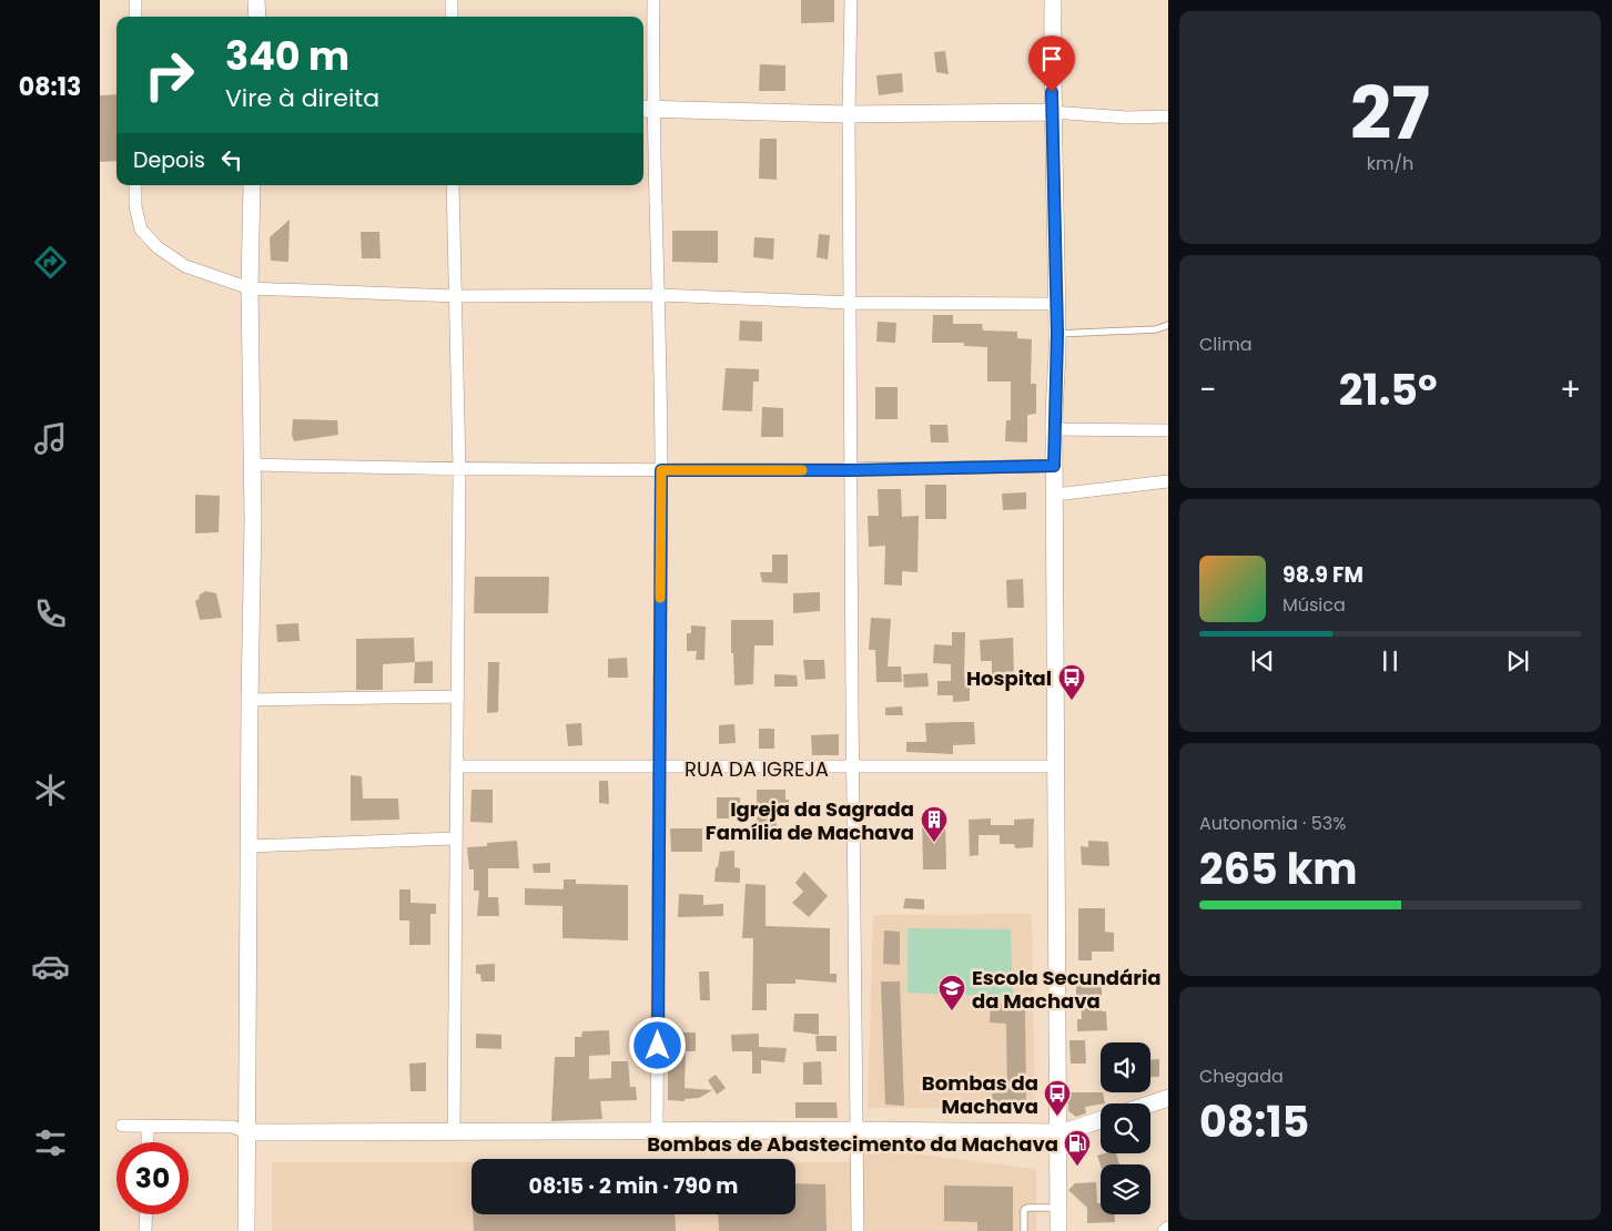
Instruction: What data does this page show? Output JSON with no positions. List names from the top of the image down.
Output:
{
  "streets": {
    "street": ["RUA DA IGREJA"]
  },
  "places": {
    "bus stop": ["Hospital", "Bombas da Machava"],
    "building": ["Igreja da Sagrada Família de Machava"],
    "school or university": ["Escola Secundária da Machava"],
    "fuel station": ["Bombas de Abastecimento da Machava"]
  },
  "page": {
    "tabs": "08:13",
    "tile": [
      ["27", "km/h"],
      "Clima",
      ["Autonomia · 53%", "265 km"],
      ["Chegada", "08:15"]
    ],
    "turn": ["340 m", "Vire à direita"],
    "then": "Depois",
    "heat": ["−", "21.5°", "+"],
    "song": ["98.9 FM", "Música"],
    "limit": "30",
    "trip": "08:15 · 2 min · 790 m"
  }
}
